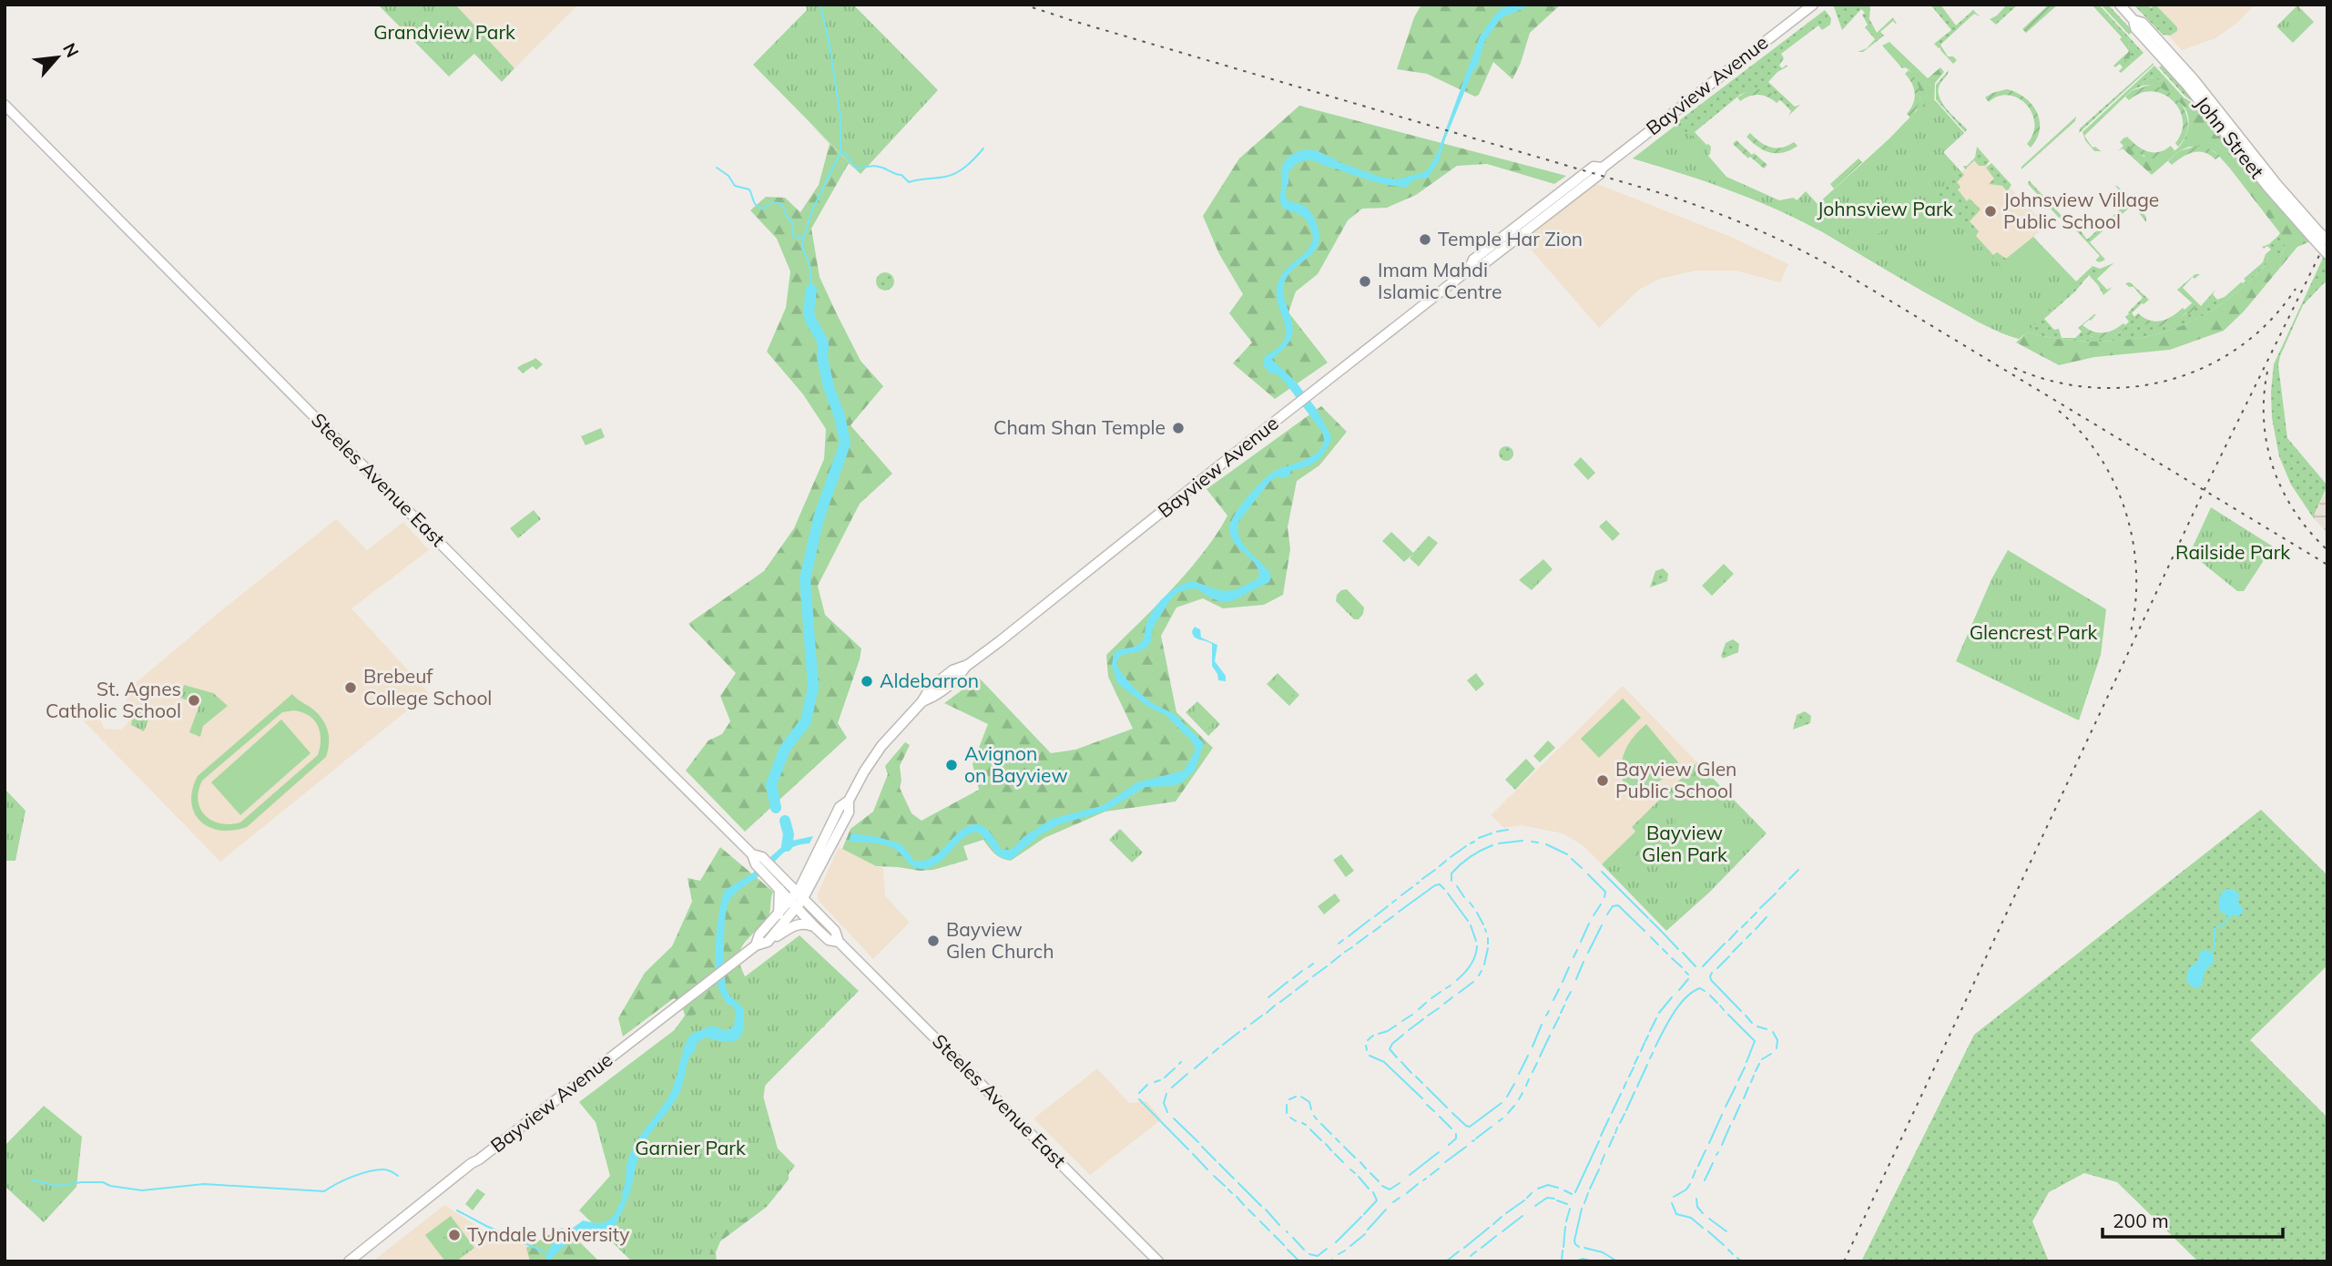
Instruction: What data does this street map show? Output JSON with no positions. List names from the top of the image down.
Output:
{
  "streets": {
    "main road": ["Bayview Avenue", "John Street", "Steeles Avenue East"]
  },
  "crossings": [
    ["Bayview Avenue", "Steeles Avenue East"]
  ],
  "parks": [
    "Grandview Park",
    "Johnsview Park",
    "Railside Park",
    "Glencrest Park",
    "Bayview Glen Park",
    "Garnier Park"
  ],
  "places": [
    "Johnsview Village Public School",
    "Temple Har Zion",
    "Imam Mahdi Islamic Centre",
    "Cham Shan Temple",
    "Aldebarron",
    "Brebeuf College School",
    "St. Agnes Catholic School",
    "Avignon on Bayview",
    "Bayview Glen Public School",
    "Bayview Glen Church",
    "Tyndale University"
  ],
  "scale_bar": "200 m",
  "north": "top right"
}
